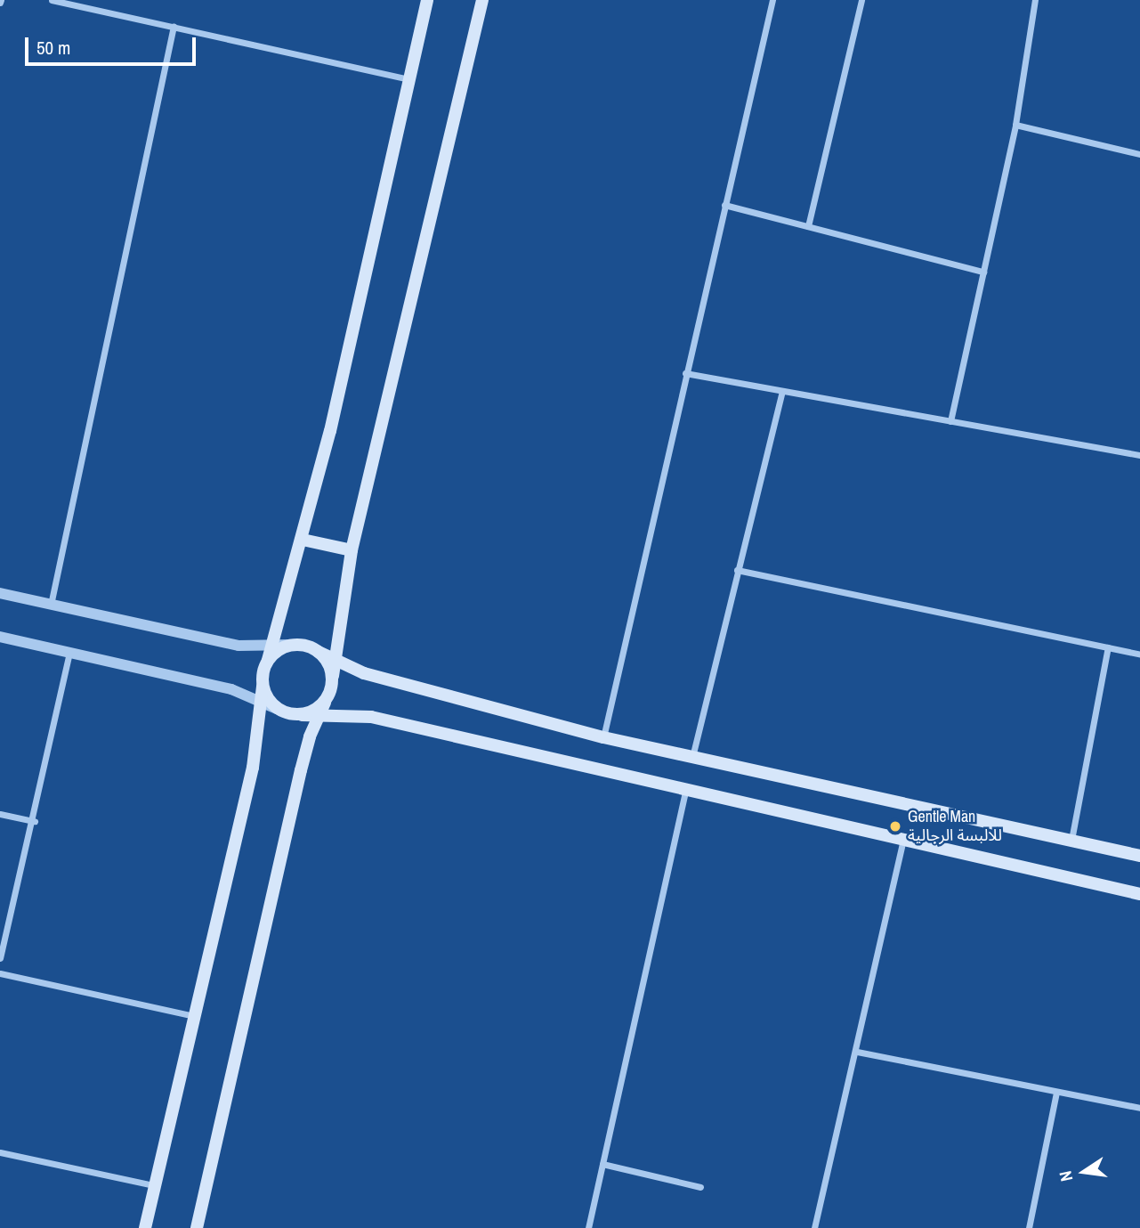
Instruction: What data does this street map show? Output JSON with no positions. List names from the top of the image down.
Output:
{
  "places": ["Gentle Man للالبسة الرجالية"],
  "scale_bar": "50 m",
  "north": "left"
}
